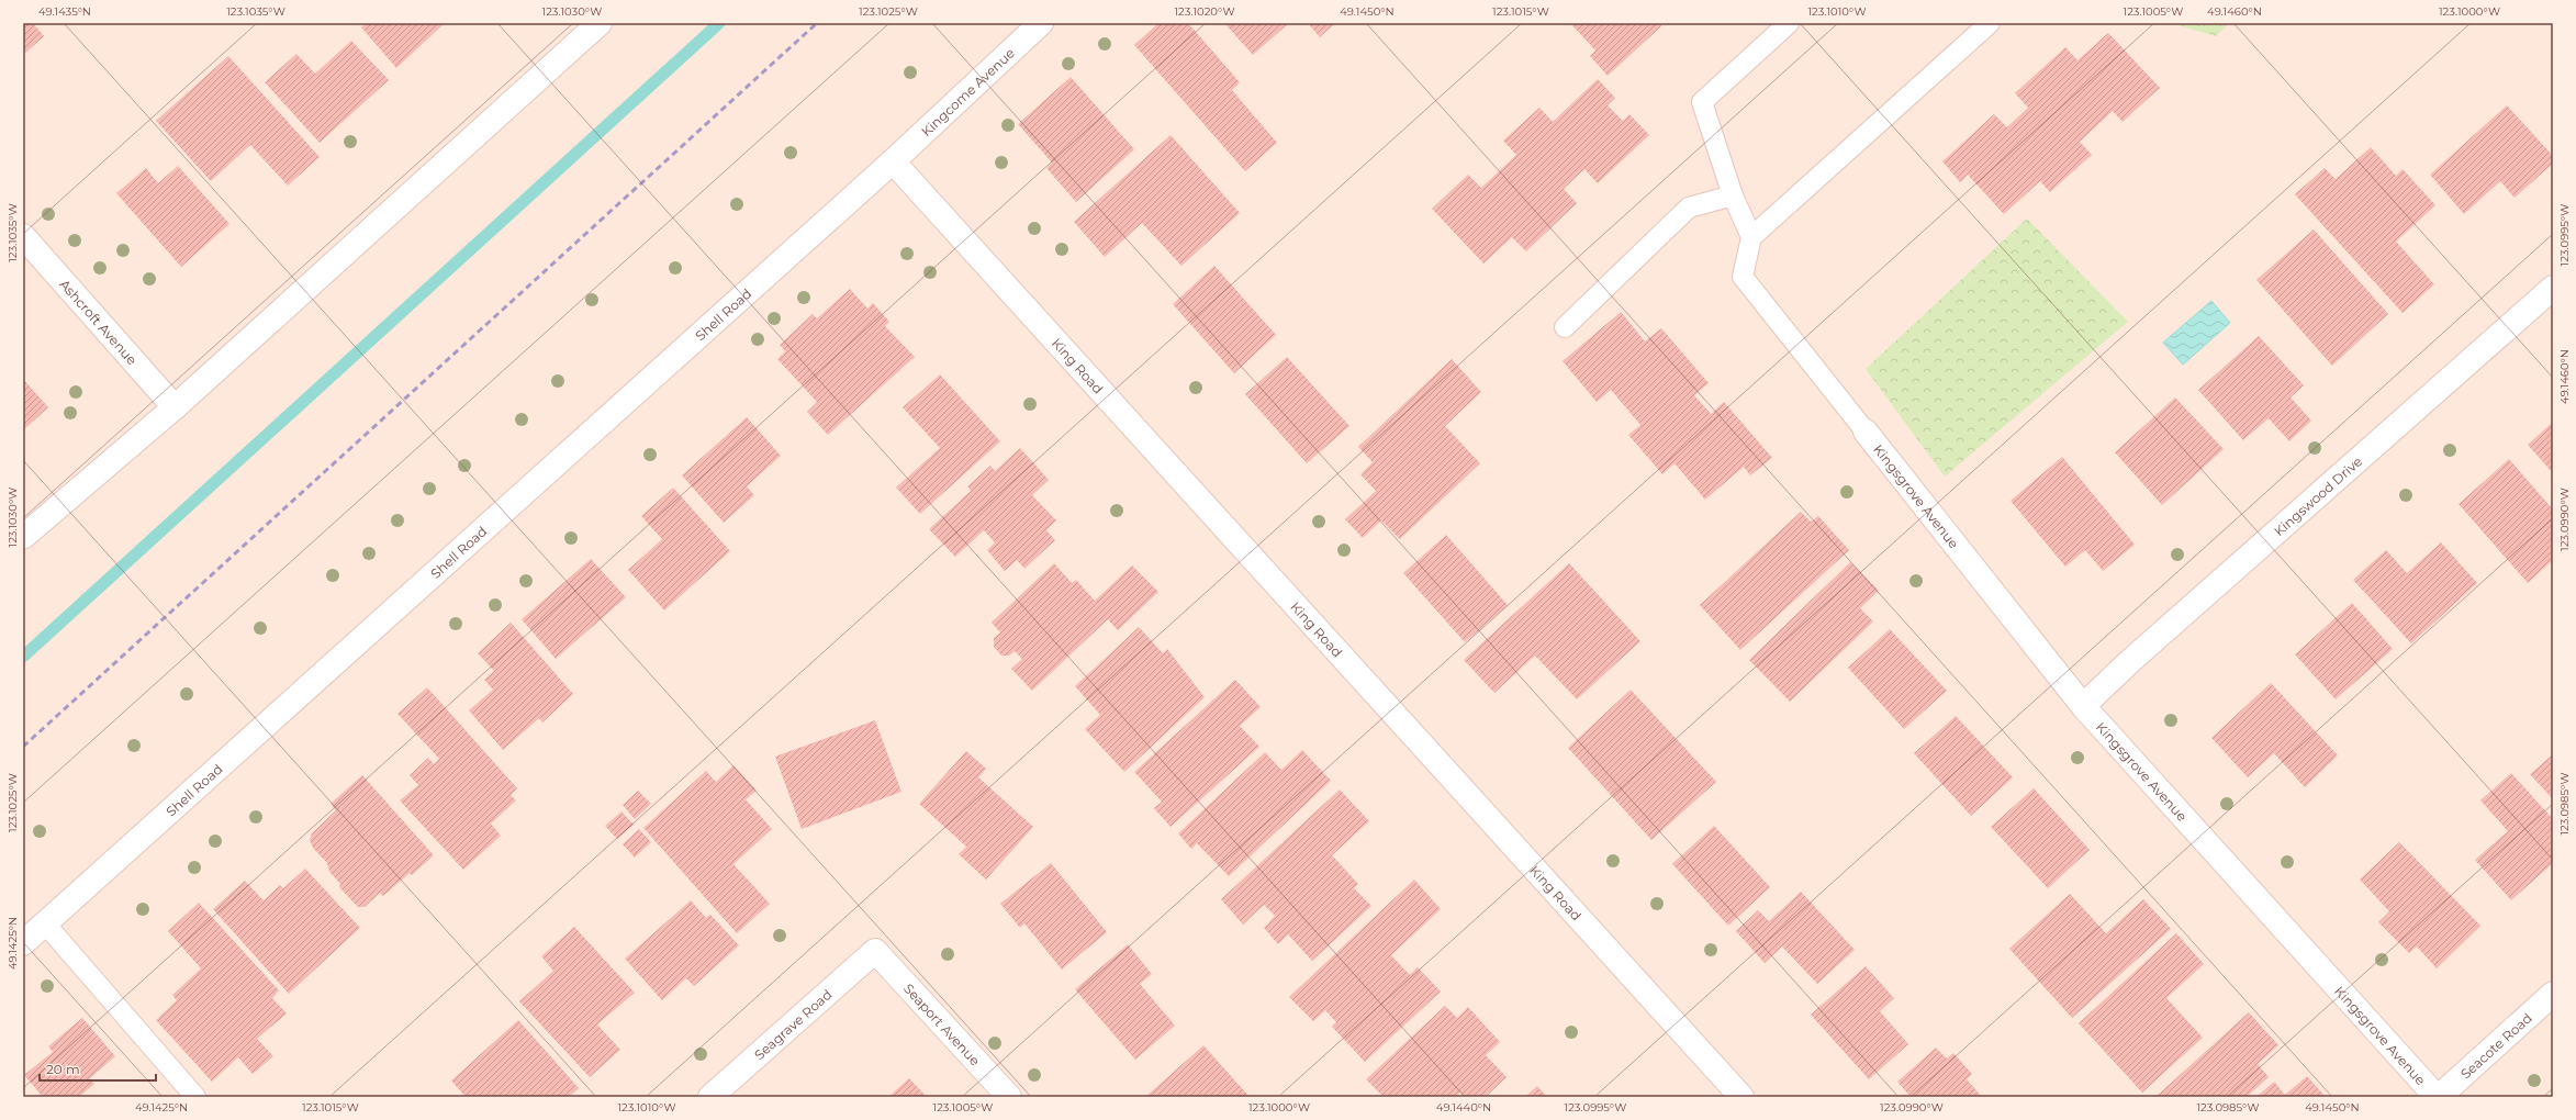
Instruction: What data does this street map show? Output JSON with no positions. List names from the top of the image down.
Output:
{
  "streets": {
    "street": [
      "Kingcome Avenue",
      "Shell Road",
      "Ashcroft Avenue",
      "King Road",
      "Kingswood Drive",
      "Kingsgrove Avenue",
      "Seagrave Road",
      "Seaport Avenue",
      "Seacote Road"
    ]
  },
  "crossings": [
    ["Kingcome Avenue", "Shell Road"],
    ["Kingcome Avenue", "King Road"],
    ["Shell Road", "King Road"],
    ["Kingswood Drive", "Kingsgrove Avenue"],
    ["Kingsgrove Avenue", "Seacote Road"],
    ["Seagrave Road", "Seaport Avenue"]
  ],
  "scale_bar": "20 m",
  "coordinates": [
    "49.1435°N",
    "123.1035°W",
    "123.1030°W",
    "123.1025°W",
    "123.1020°W",
    "49.1450°N",
    "123.1015°W",
    "123.1010°W",
    "123.1005°W",
    "49.1460°N",
    "123.1000°W",
    "123.0995°W",
    "123.0990°W",
    "123.0985°W",
    "49.1425°N",
    "49.1440°N"
  ]
}
